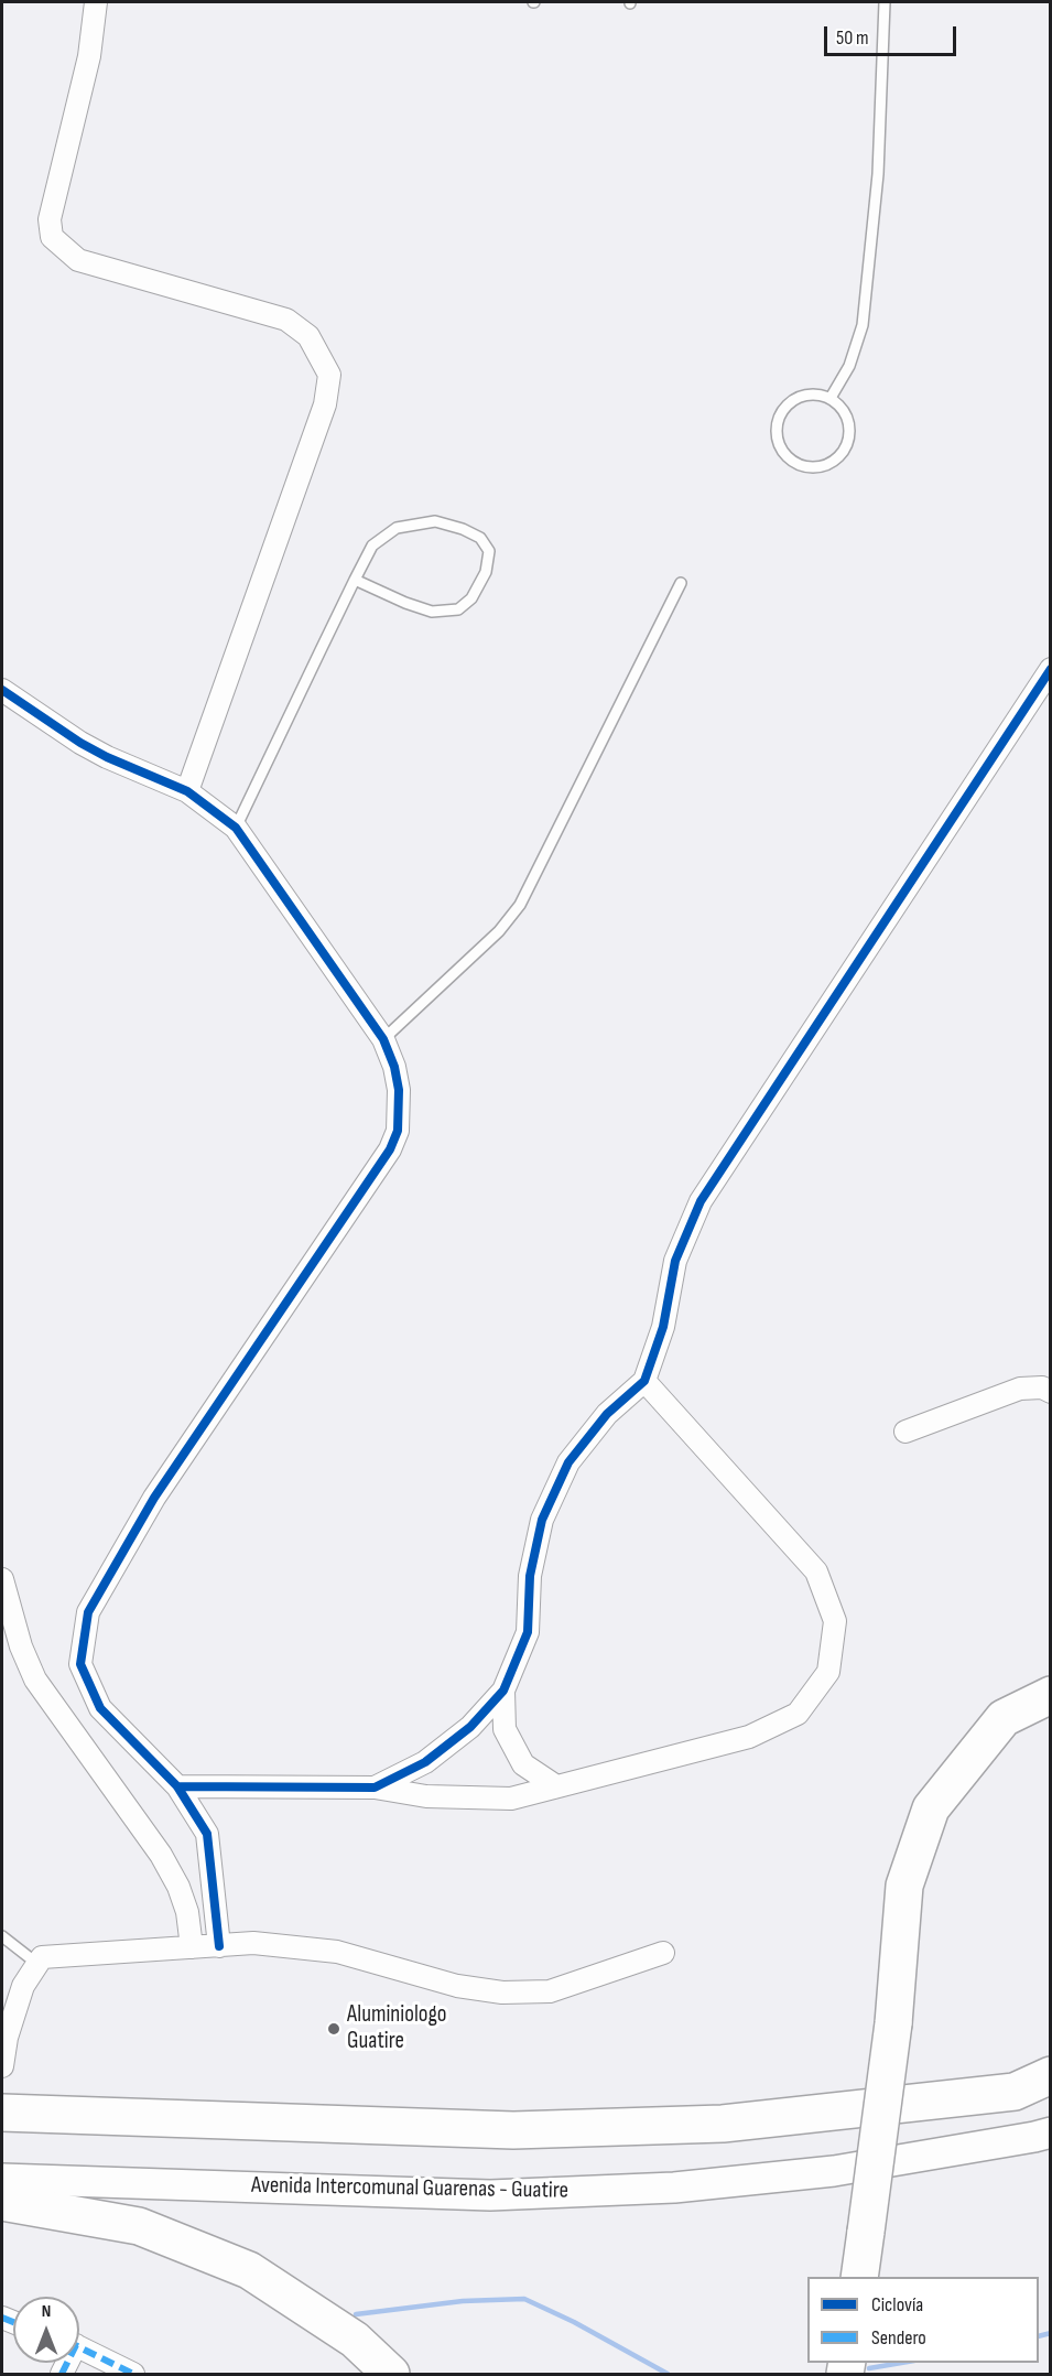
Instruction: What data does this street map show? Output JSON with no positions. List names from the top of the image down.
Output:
{
  "streets": {
    "main road": ["Avenida Intercomunal Guarenas - Guatire"]
  },
  "places": ["Aluminiologo Guatire"],
  "legend": ["Ciclovía", "Sendero"],
  "scale_bar": "50 m",
  "north": "top"
}
